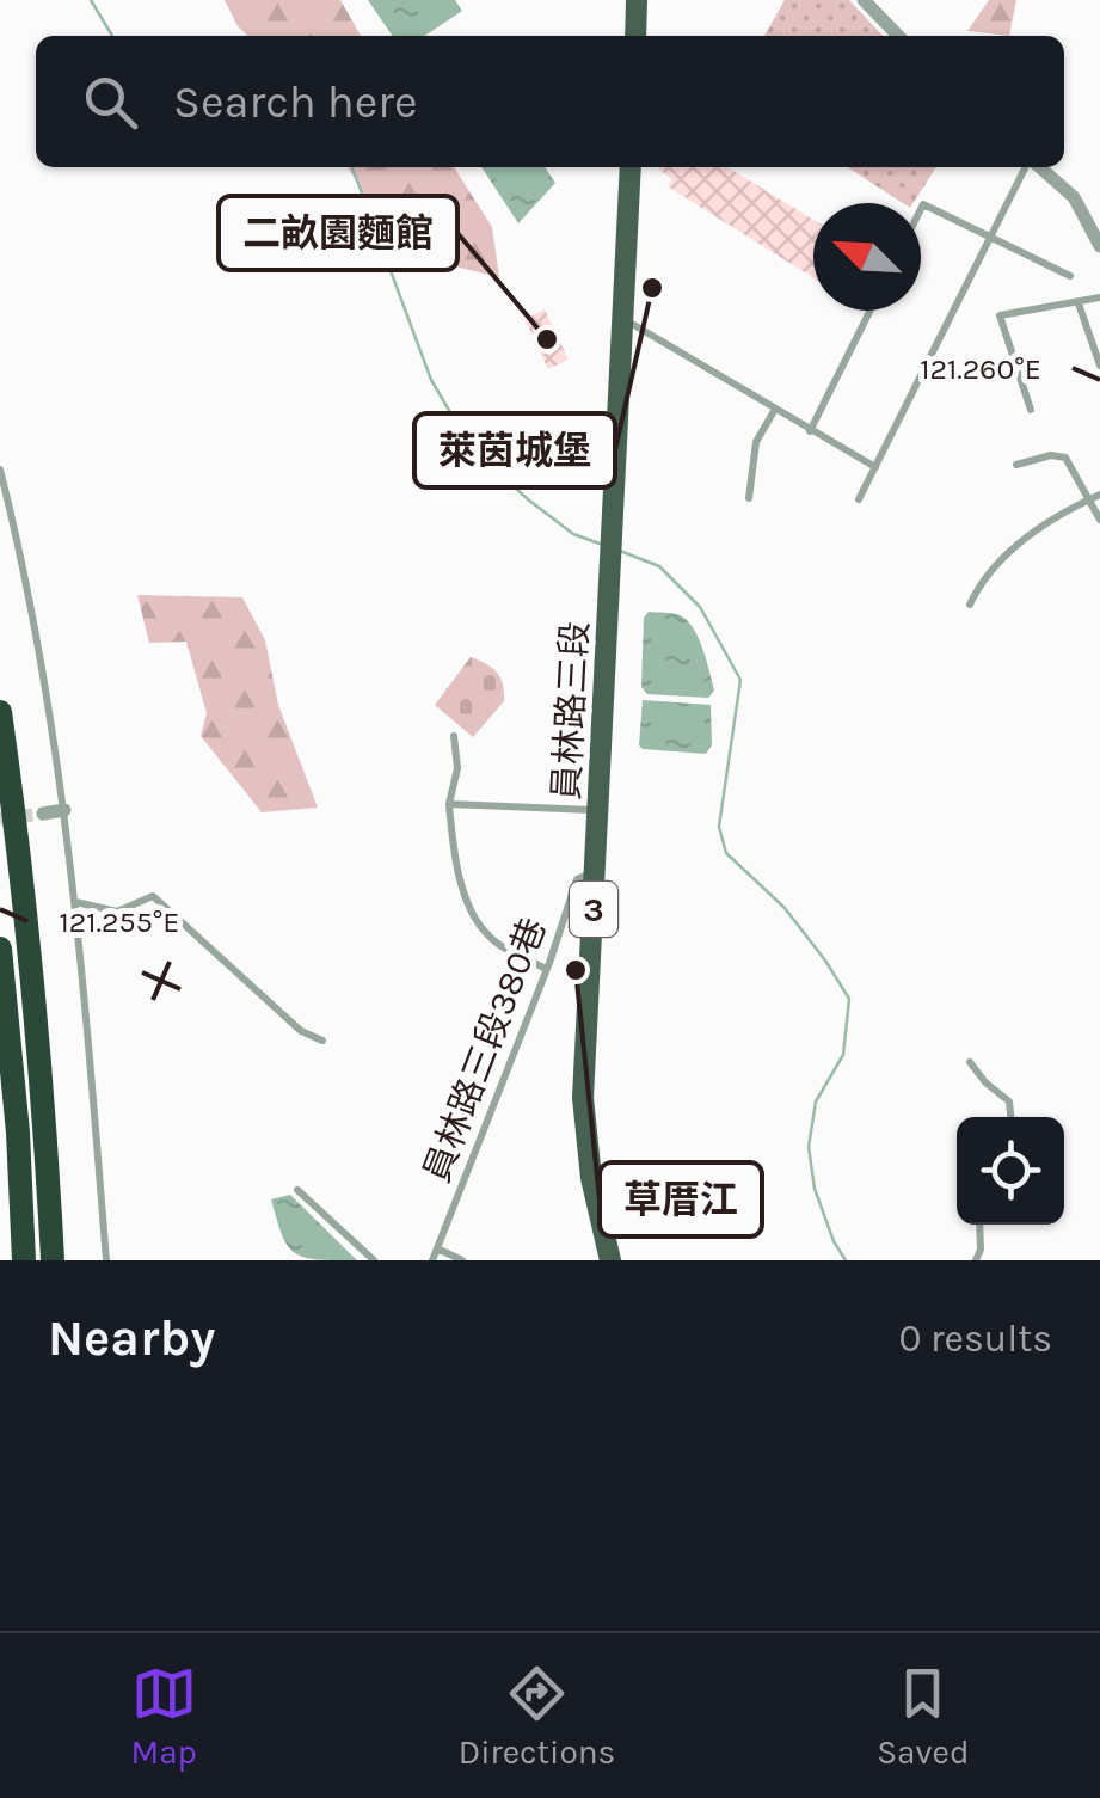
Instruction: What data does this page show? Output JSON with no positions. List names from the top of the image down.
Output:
{
  "streets": {
    "main road": ["員林路三段", "3"],
    "lane": ["員林路三段380巷"]
  },
  "crossings": [
    ["員林路三段", "員林路三段380巷"]
  ],
  "places": ["萊茵城堡", "二畝園麵館", "草厝江"],
  "north": "top left",
  "page": {
    "search": "Search here",
    "heading": ["Nearby", "0 results"],
    "nav": ["Map", "Directions", "Saved"]
  },
  "coordinates": ["121.260°E", "121.255°E"]
}
